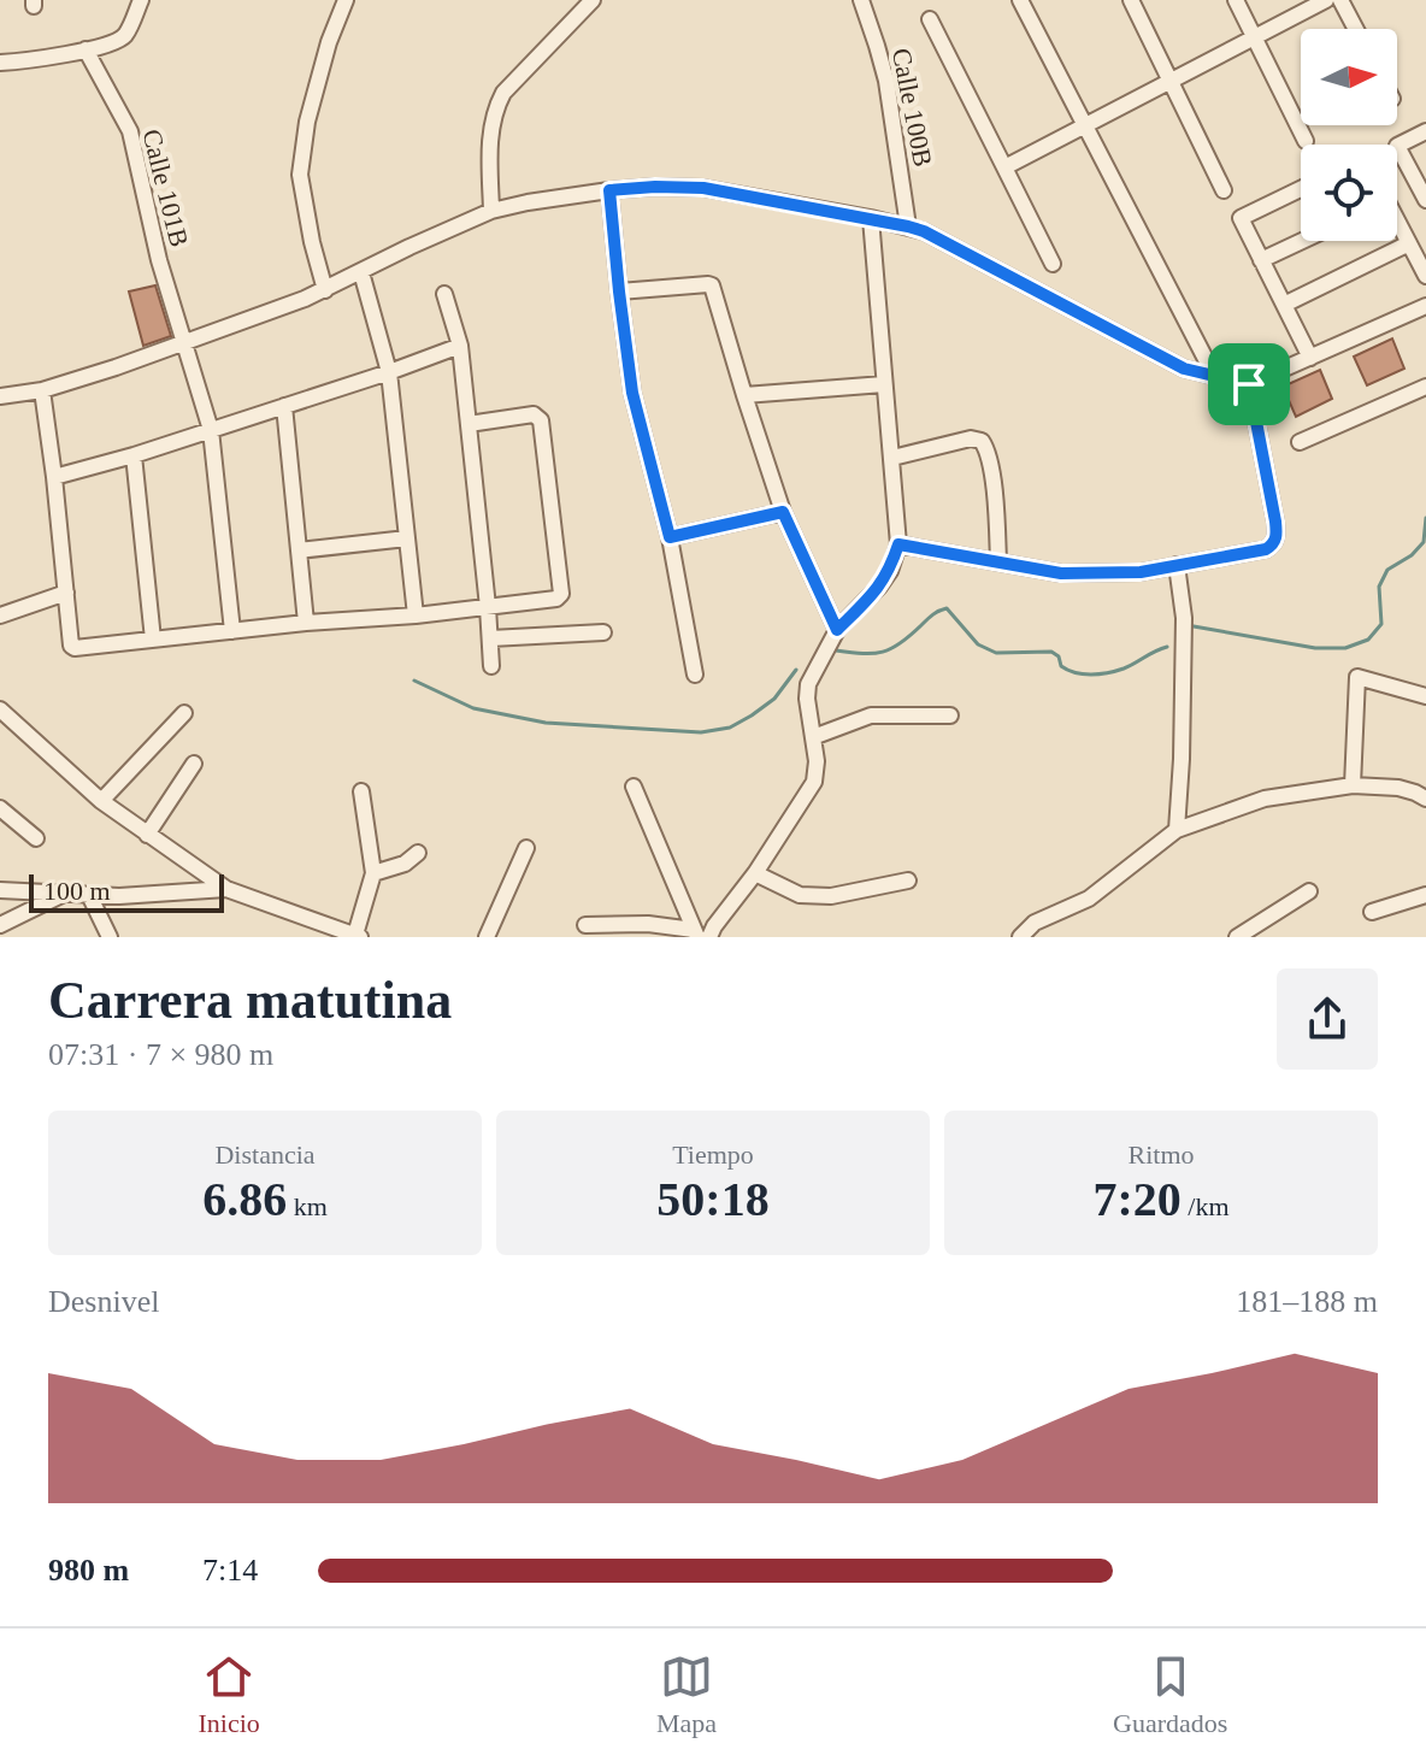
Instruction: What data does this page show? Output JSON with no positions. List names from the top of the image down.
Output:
{
  "streets": {
    "street": ["Calle 100B", "Calle 101B"]
  },
  "scale_bar": "100 m",
  "north": "right",
  "page": {
    "scale": "100 m",
    "heading": ["Carrera matutina", "07:31 · 7 × 980 m"],
    "stats": [
      ["Distancia", "6.86 km"],
      ["Tiempo", "50:18"],
      ["Ritmo", "7:20 /km"]
    ],
    "chart": ["Desnivel", "181–188 m"],
    "list": [
      {
        "name": "980 m",
        "note": "7:14"
      }
    ],
    "tabs": ["Inicio", "Mapa", "Guardados"]
  }
}
